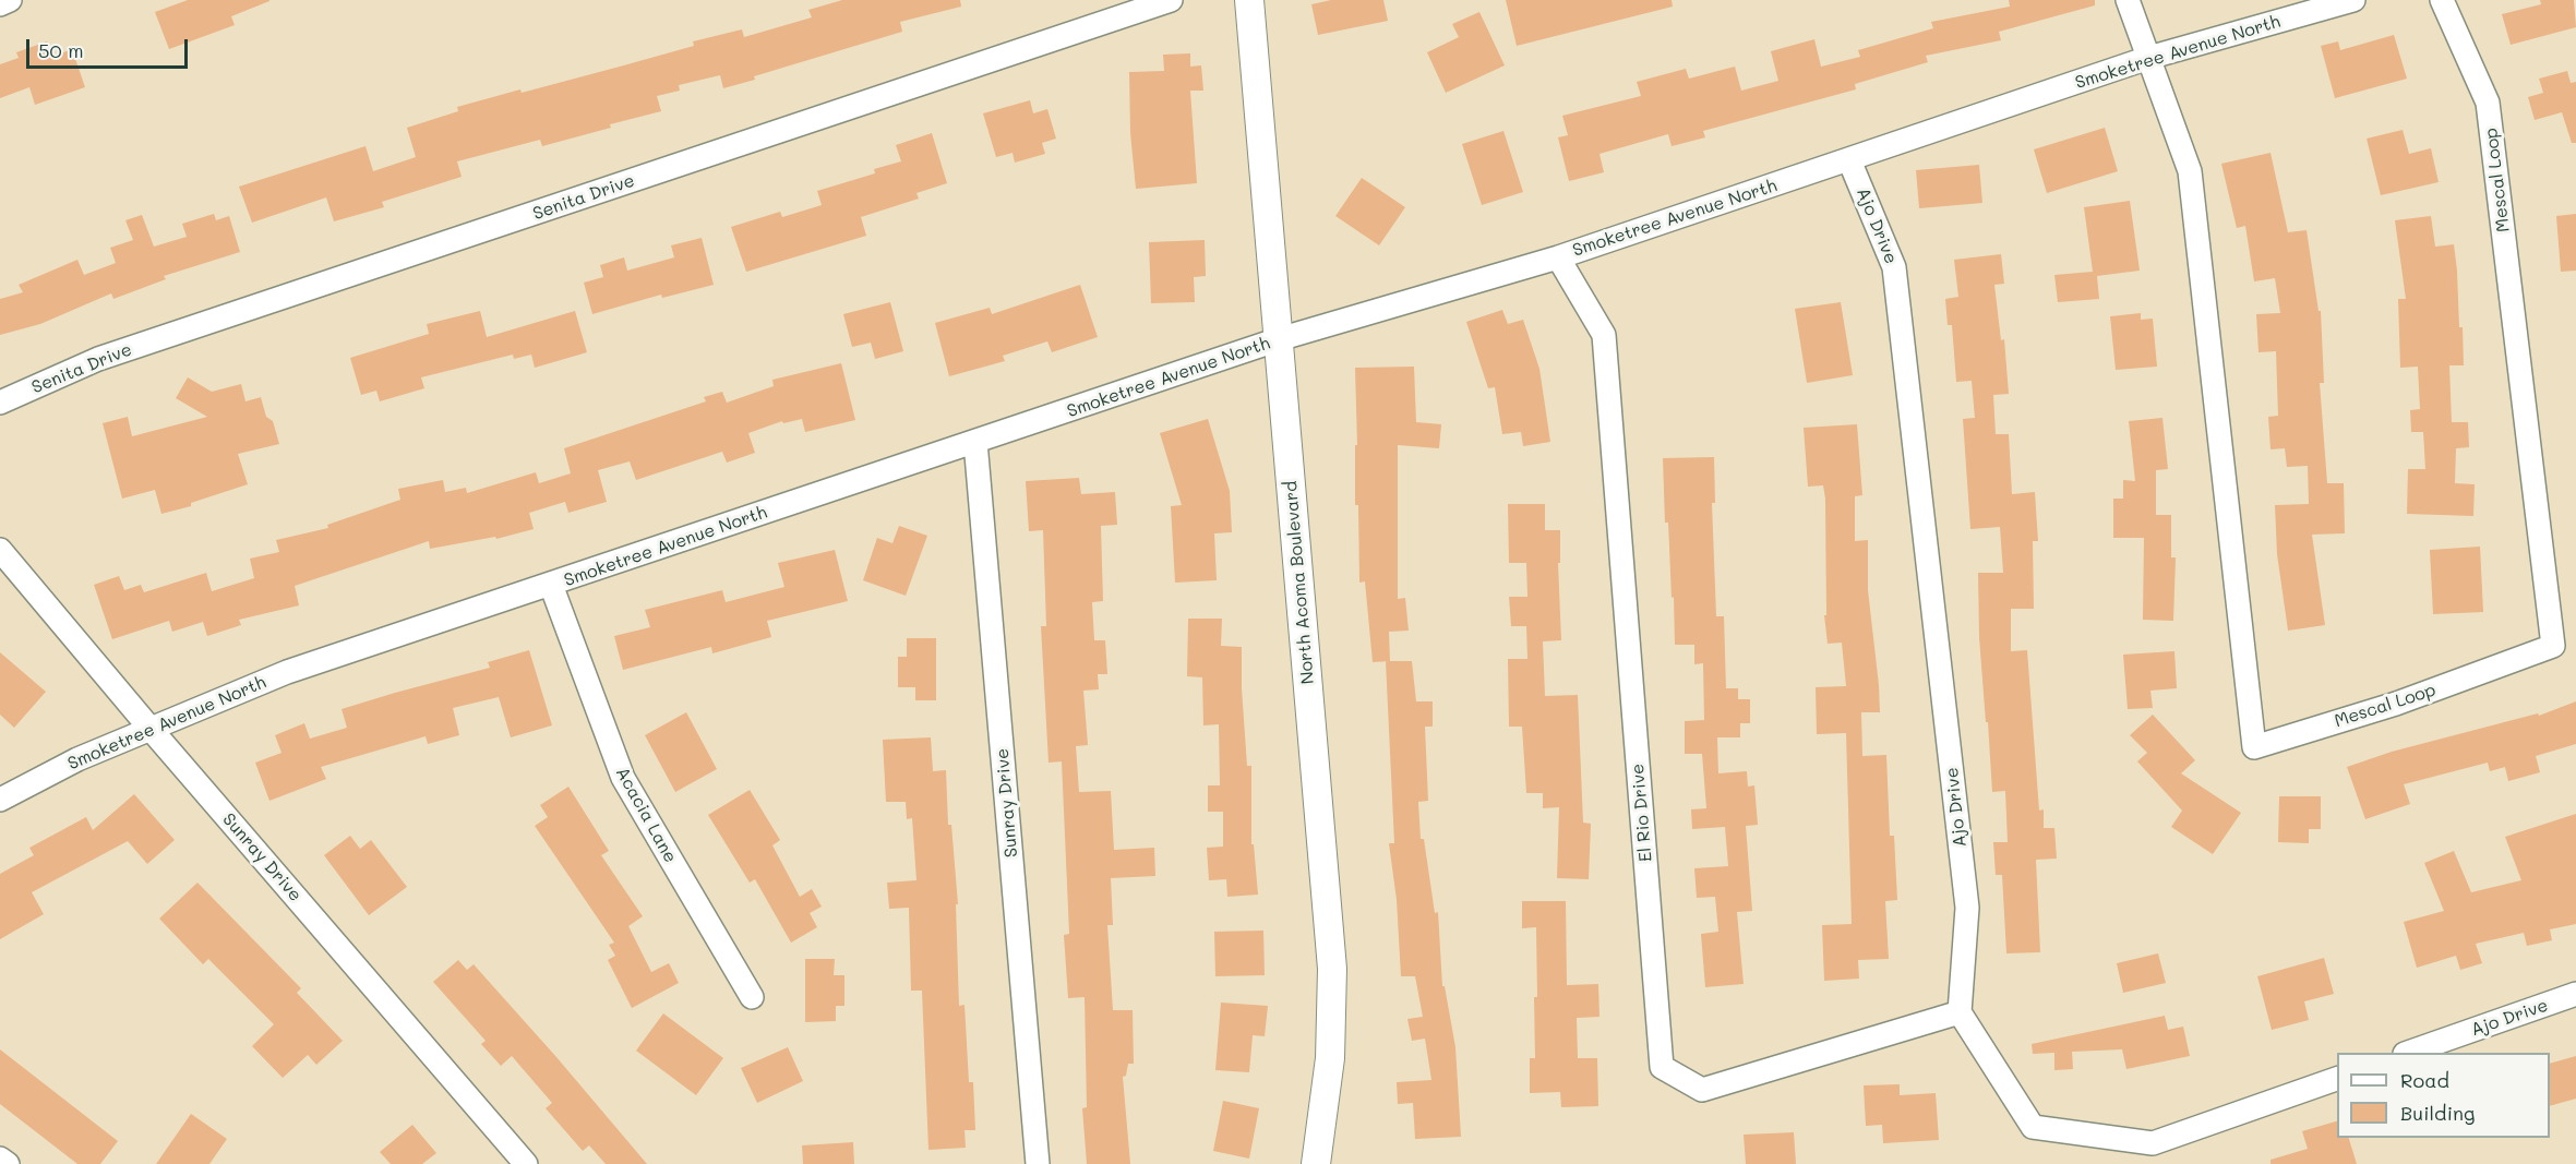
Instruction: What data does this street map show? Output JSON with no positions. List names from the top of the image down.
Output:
{
  "streets": {
    "main road": ["North Acoma Boulevard"],
    "street": [
      "Smoketree Avenue North",
      "Mescal Loop",
      "Senita Drive",
      "Ajo Drive",
      "Sunray Drive",
      "El Rio Drive",
      "Acacia Lane"
    ]
  },
  "crossings": [
    ["Smoketree Avenue North", "Mescal Loop"],
    ["Smoketree Avenue North", "Ajo Drive"],
    ["Smoketree Avenue North", "North Acoma Boulevard"],
    ["Smoketree Avenue North", "Sunray Drive"],
    ["Smoketree Avenue North", "El Rio Drive"],
    ["Smoketree Avenue North", "Acacia Lane"],
    ["Ajo Drive", "El Rio Drive"]
  ],
  "legend": ["Road", "Building"],
  "scale_bar": "50 m"
}
